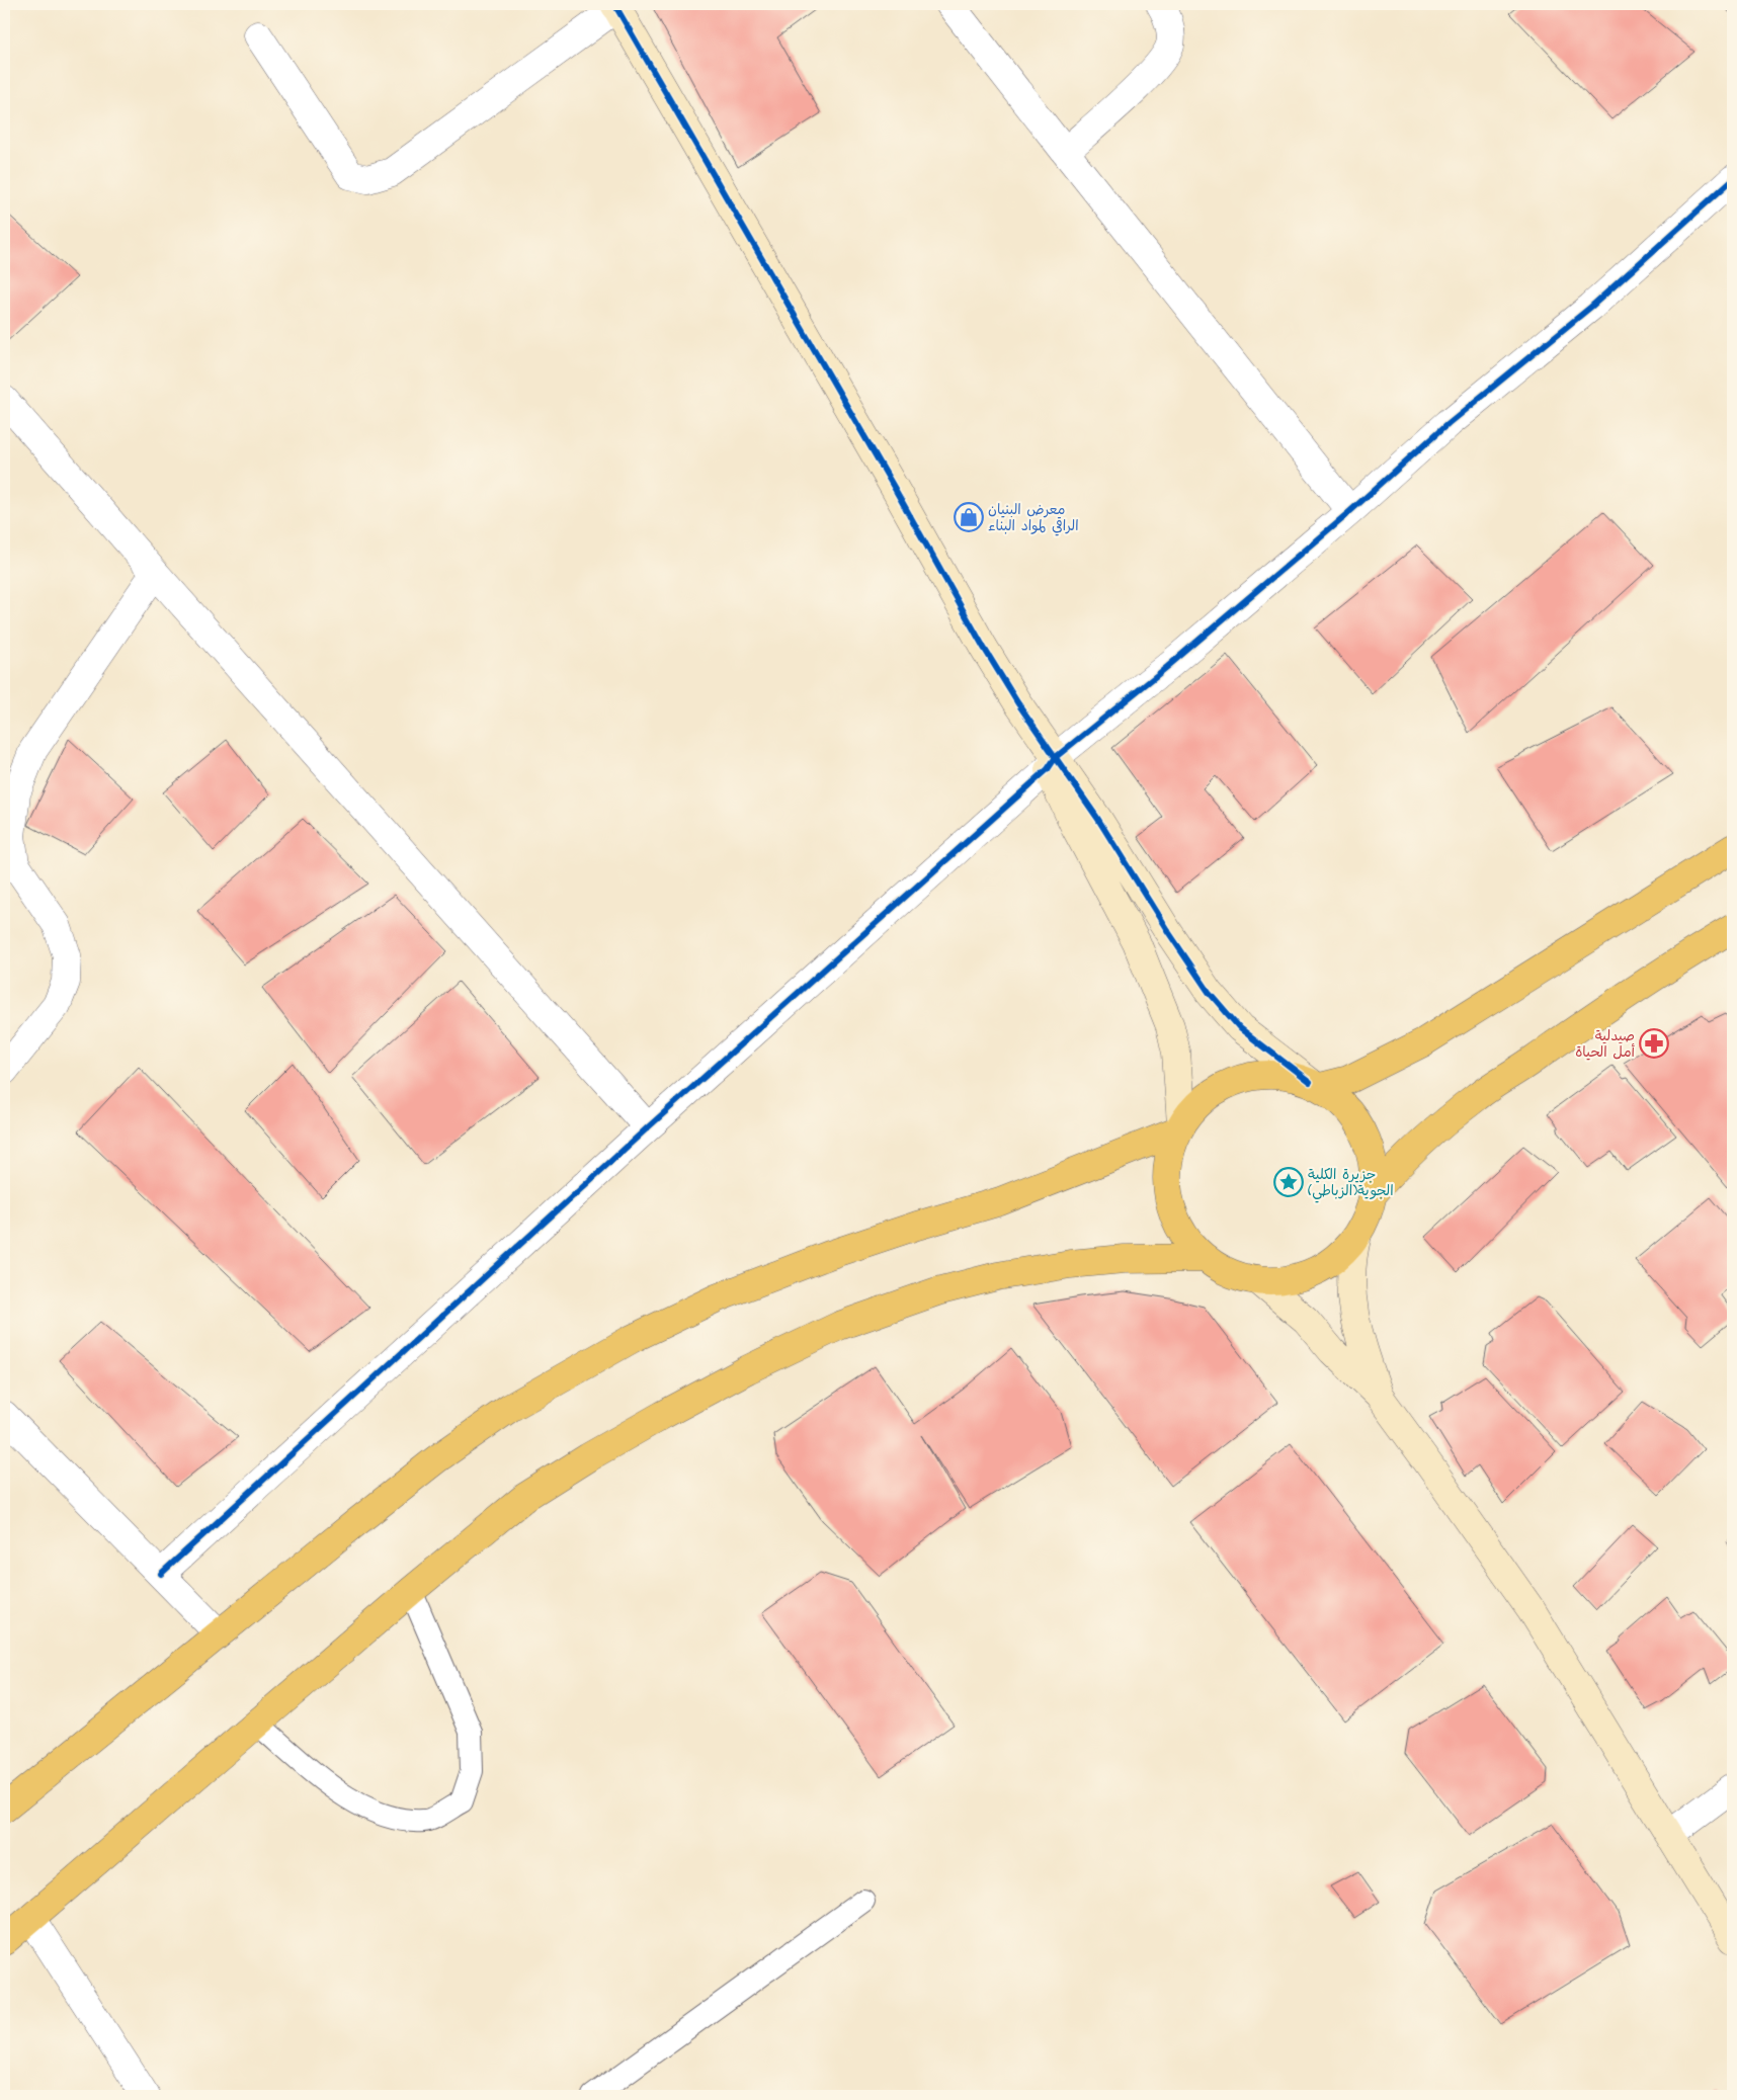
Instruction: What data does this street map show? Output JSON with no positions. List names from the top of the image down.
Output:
{
  "places": {
    "shop": ["معرض البنيان الراقي لمواد البناء"],
    "pharmacy": ["صيدلية أمل الحياة"],
    "place": ["جزيرة الكلية الجوية(الزباطي)"]
  }
}
